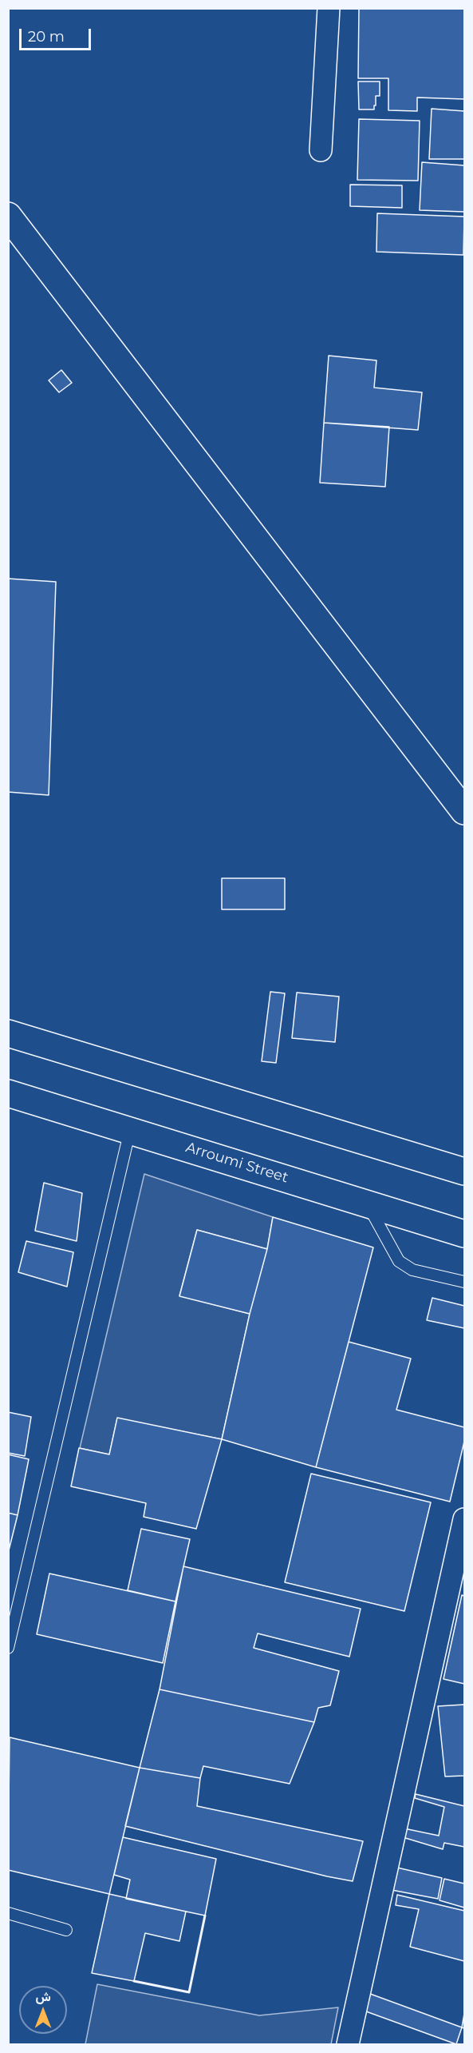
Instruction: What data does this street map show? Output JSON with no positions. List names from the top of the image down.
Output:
{
  "streets": {
    "main road": ["Arroumi Street"]
  },
  "scale_bar": "20 m",
  "north": "top"
}
